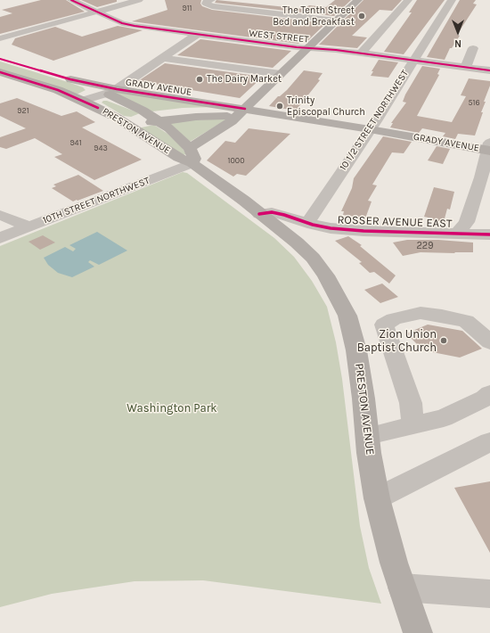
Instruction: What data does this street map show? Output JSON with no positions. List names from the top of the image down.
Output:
{
  "streets": {
    "main road": ["GRADY AVENUE", "PRESTON AVENUE"],
    "street": [
      "WEST STREET",
      "10 1/2 STREET NORTHWEST",
      "10TH STREET NORTHWEST",
      "ROSSER AVENUE EAST"
    ]
  },
  "crossings": [
    ["WEST STREET", "10 1/2 STREET NORTHWEST"],
    ["GRADY AVENUE", "10 1/2 STREET NORTHWEST"],
    ["GRADY AVENUE", "PRESTON AVENUE"],
    ["10 1/2 STREET NORTHWEST", "ROSSER AVENUE EAST"],
    ["PRESTON AVENUE", "10TH STREET NORTHWEST"],
    ["PRESTON AVENUE", "ROSSER AVENUE EAST"]
  ],
  "parks": ["Washington Park"],
  "places": [
    "The Tenth Street Bed and Breakfast",
    "The Dairy Market",
    "Trinity Episcopal Church",
    "Zion Union Baptist Church"
  ],
  "house_numbers": [
    "911",
    "516",
    "921",
    "941",
    "943",
    "1000",
    "229"
  ],
  "north": "bottom"
}
